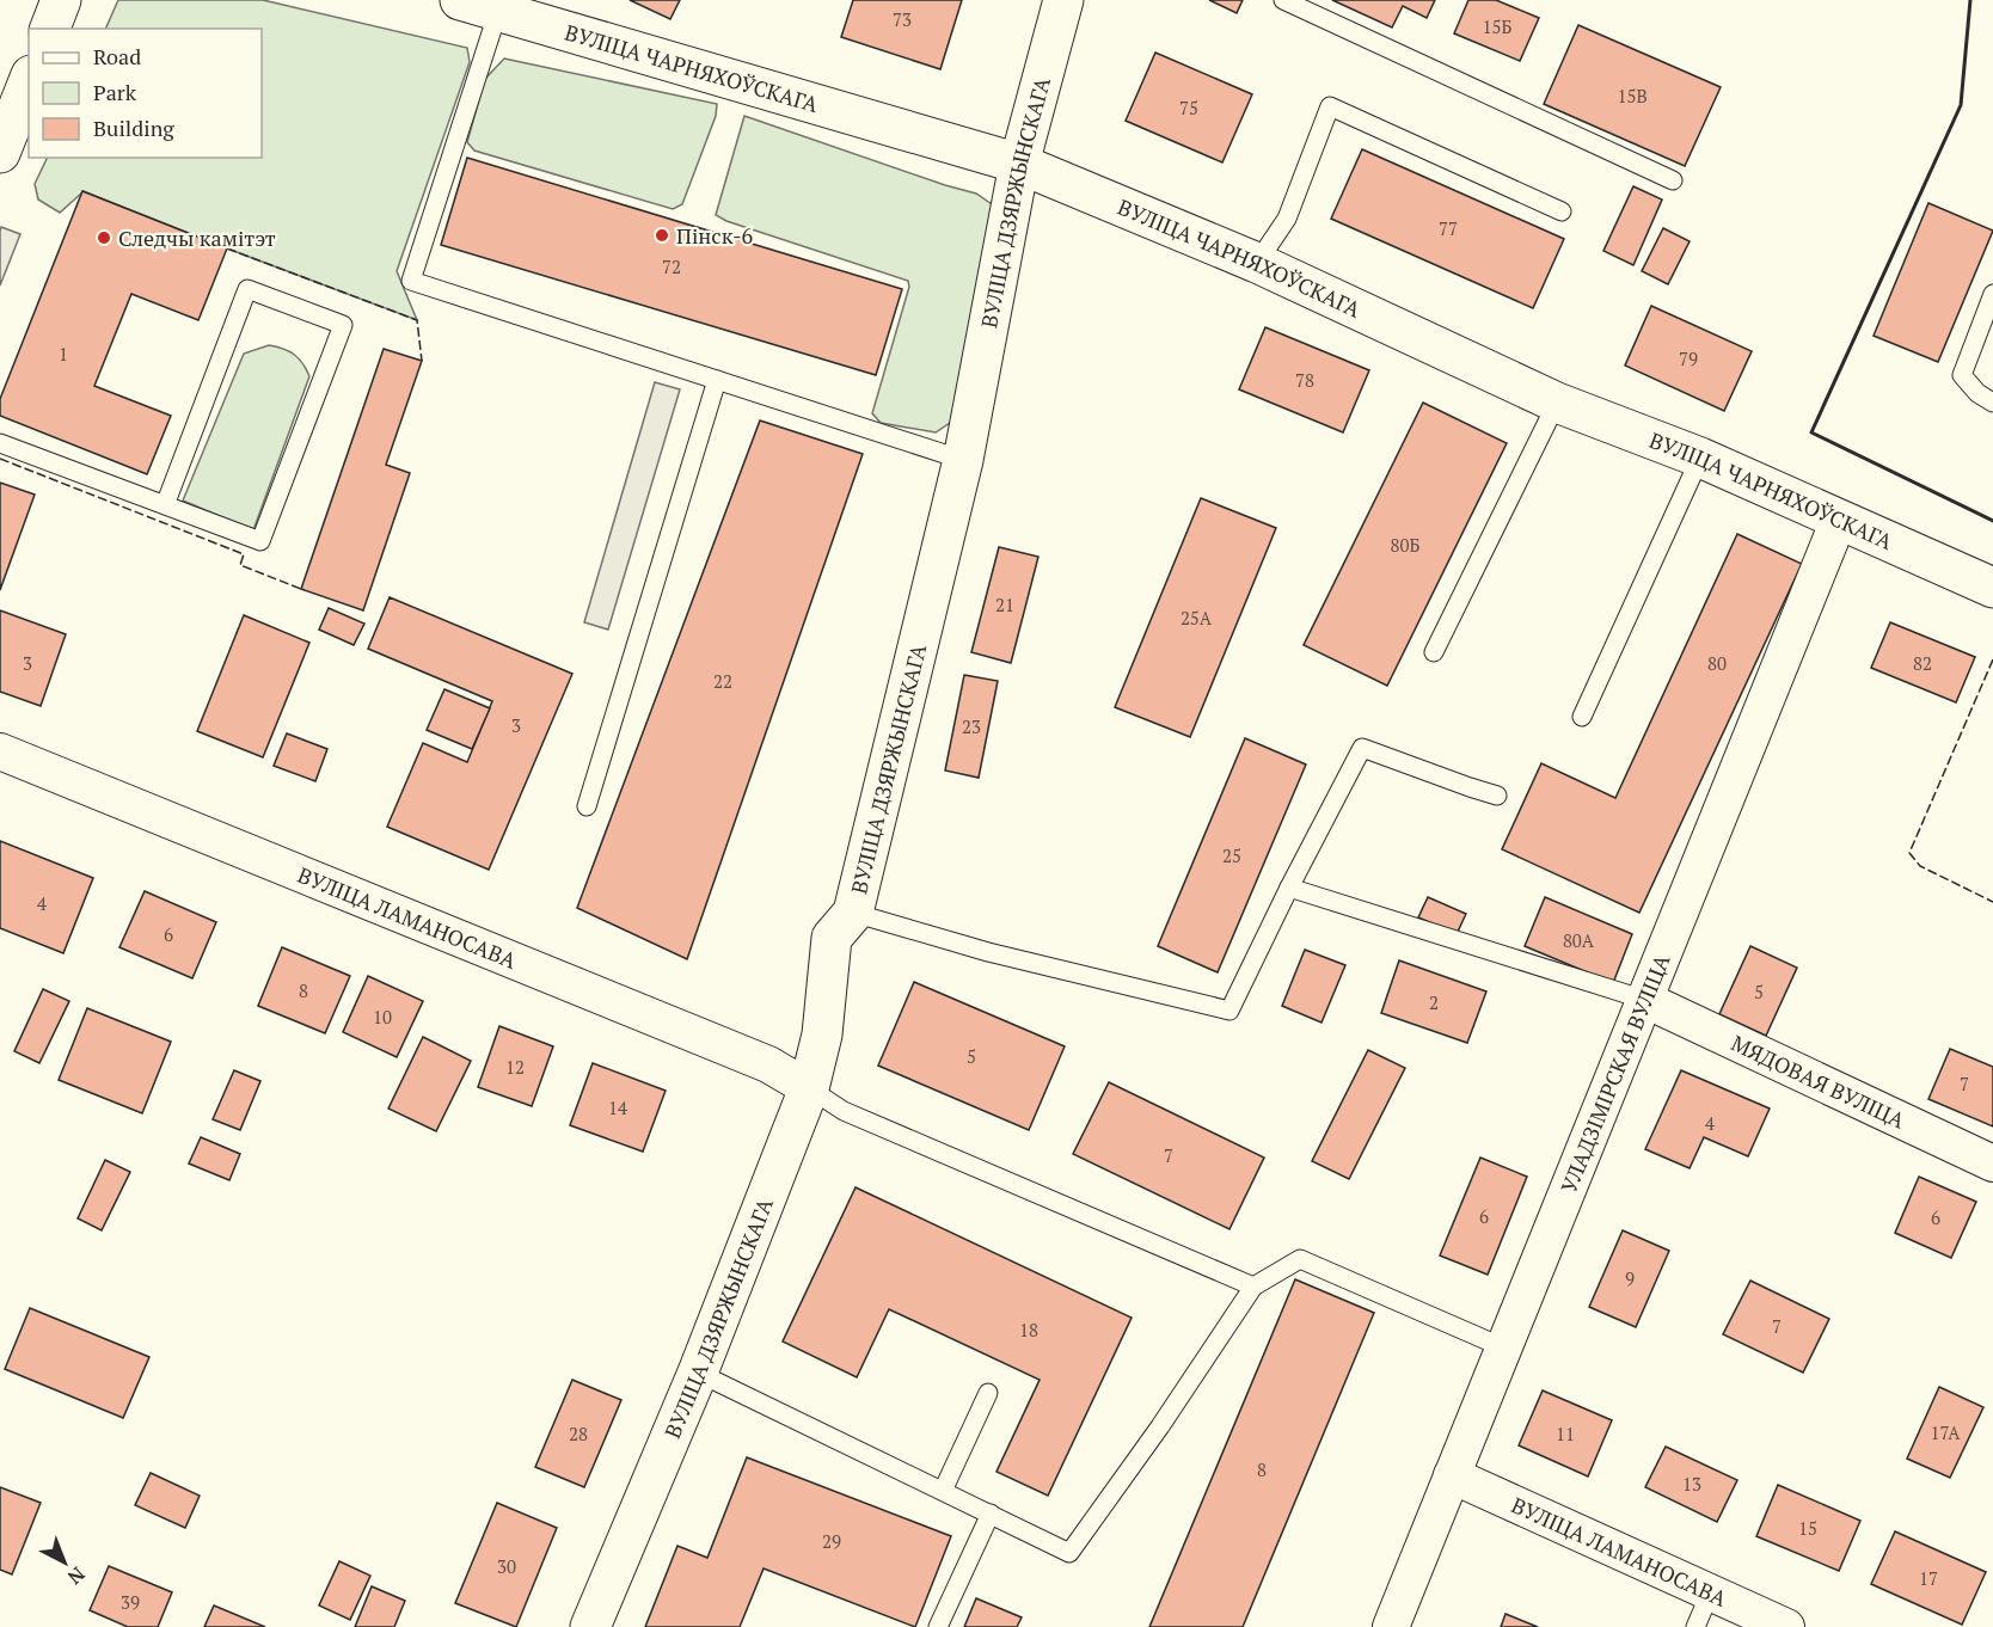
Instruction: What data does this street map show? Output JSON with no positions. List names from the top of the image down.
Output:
{
  "streets": {
    "street": [
      "ВУЛІЦА ЧАРНЯХОЎСКАГА",
      "ВУЛІЦА ДЗЯРЖЫНСКАГА",
      "ВУЛІЦА ЛАМАНОСАВА",
      "УЛАДЗІМІРСКАЯ ВУЛІЦА",
      "МЯДОВАЯ ВУЛІЦА"
    ]
  },
  "crossings": [
    ["ВУЛІЦА ЧАРНЯХОЎСКАГА", "ВУЛІЦА ДЗЯРЖЫНСКАГА"],
    ["ВУЛІЦА ЧАРНЯХОЎСКАГА", "УЛАДЗІМІРСКАЯ ВУЛІЦА"],
    ["ВУЛІЦА ДЗЯРЖЫНСКАГА", "ВУЛІЦА ЛАМАНОСАВА"],
    ["ВУЛІЦА ЛАМАНОСАВА", "УЛАДЗІМІРСКАЯ ВУЛІЦА"],
    ["УЛАДЗІМІРСКАЯ ВУЛІЦА", "МЯДОВАЯ ВУЛІЦА"]
  ],
  "places": ["Пінск-6", "Следчы камітэт"],
  "house_numbers": [
    "73",
    "15Б",
    "15В",
    "75",
    "77",
    "72",
    "1",
    "79",
    "78",
    "80Б",
    "21",
    "25А",
    "3",
    "80",
    "82",
    "22",
    "3",
    "23",
    "25",
    "4",
    "6",
    "80А",
    "8",
    "5",
    "2",
    "10",
    "5",
    "12",
    "7",
    "14",
    "4",
    "7",
    "6",
    "6",
    "9",
    "7",
    "18",
    "17А",
    "28",
    "11",
    "8",
    "13",
    "15",
    "29",
    "30",
    "17",
    "39"
  ],
  "legend": ["Road", "Park", "Building"],
  "north": "bottom right"
}
